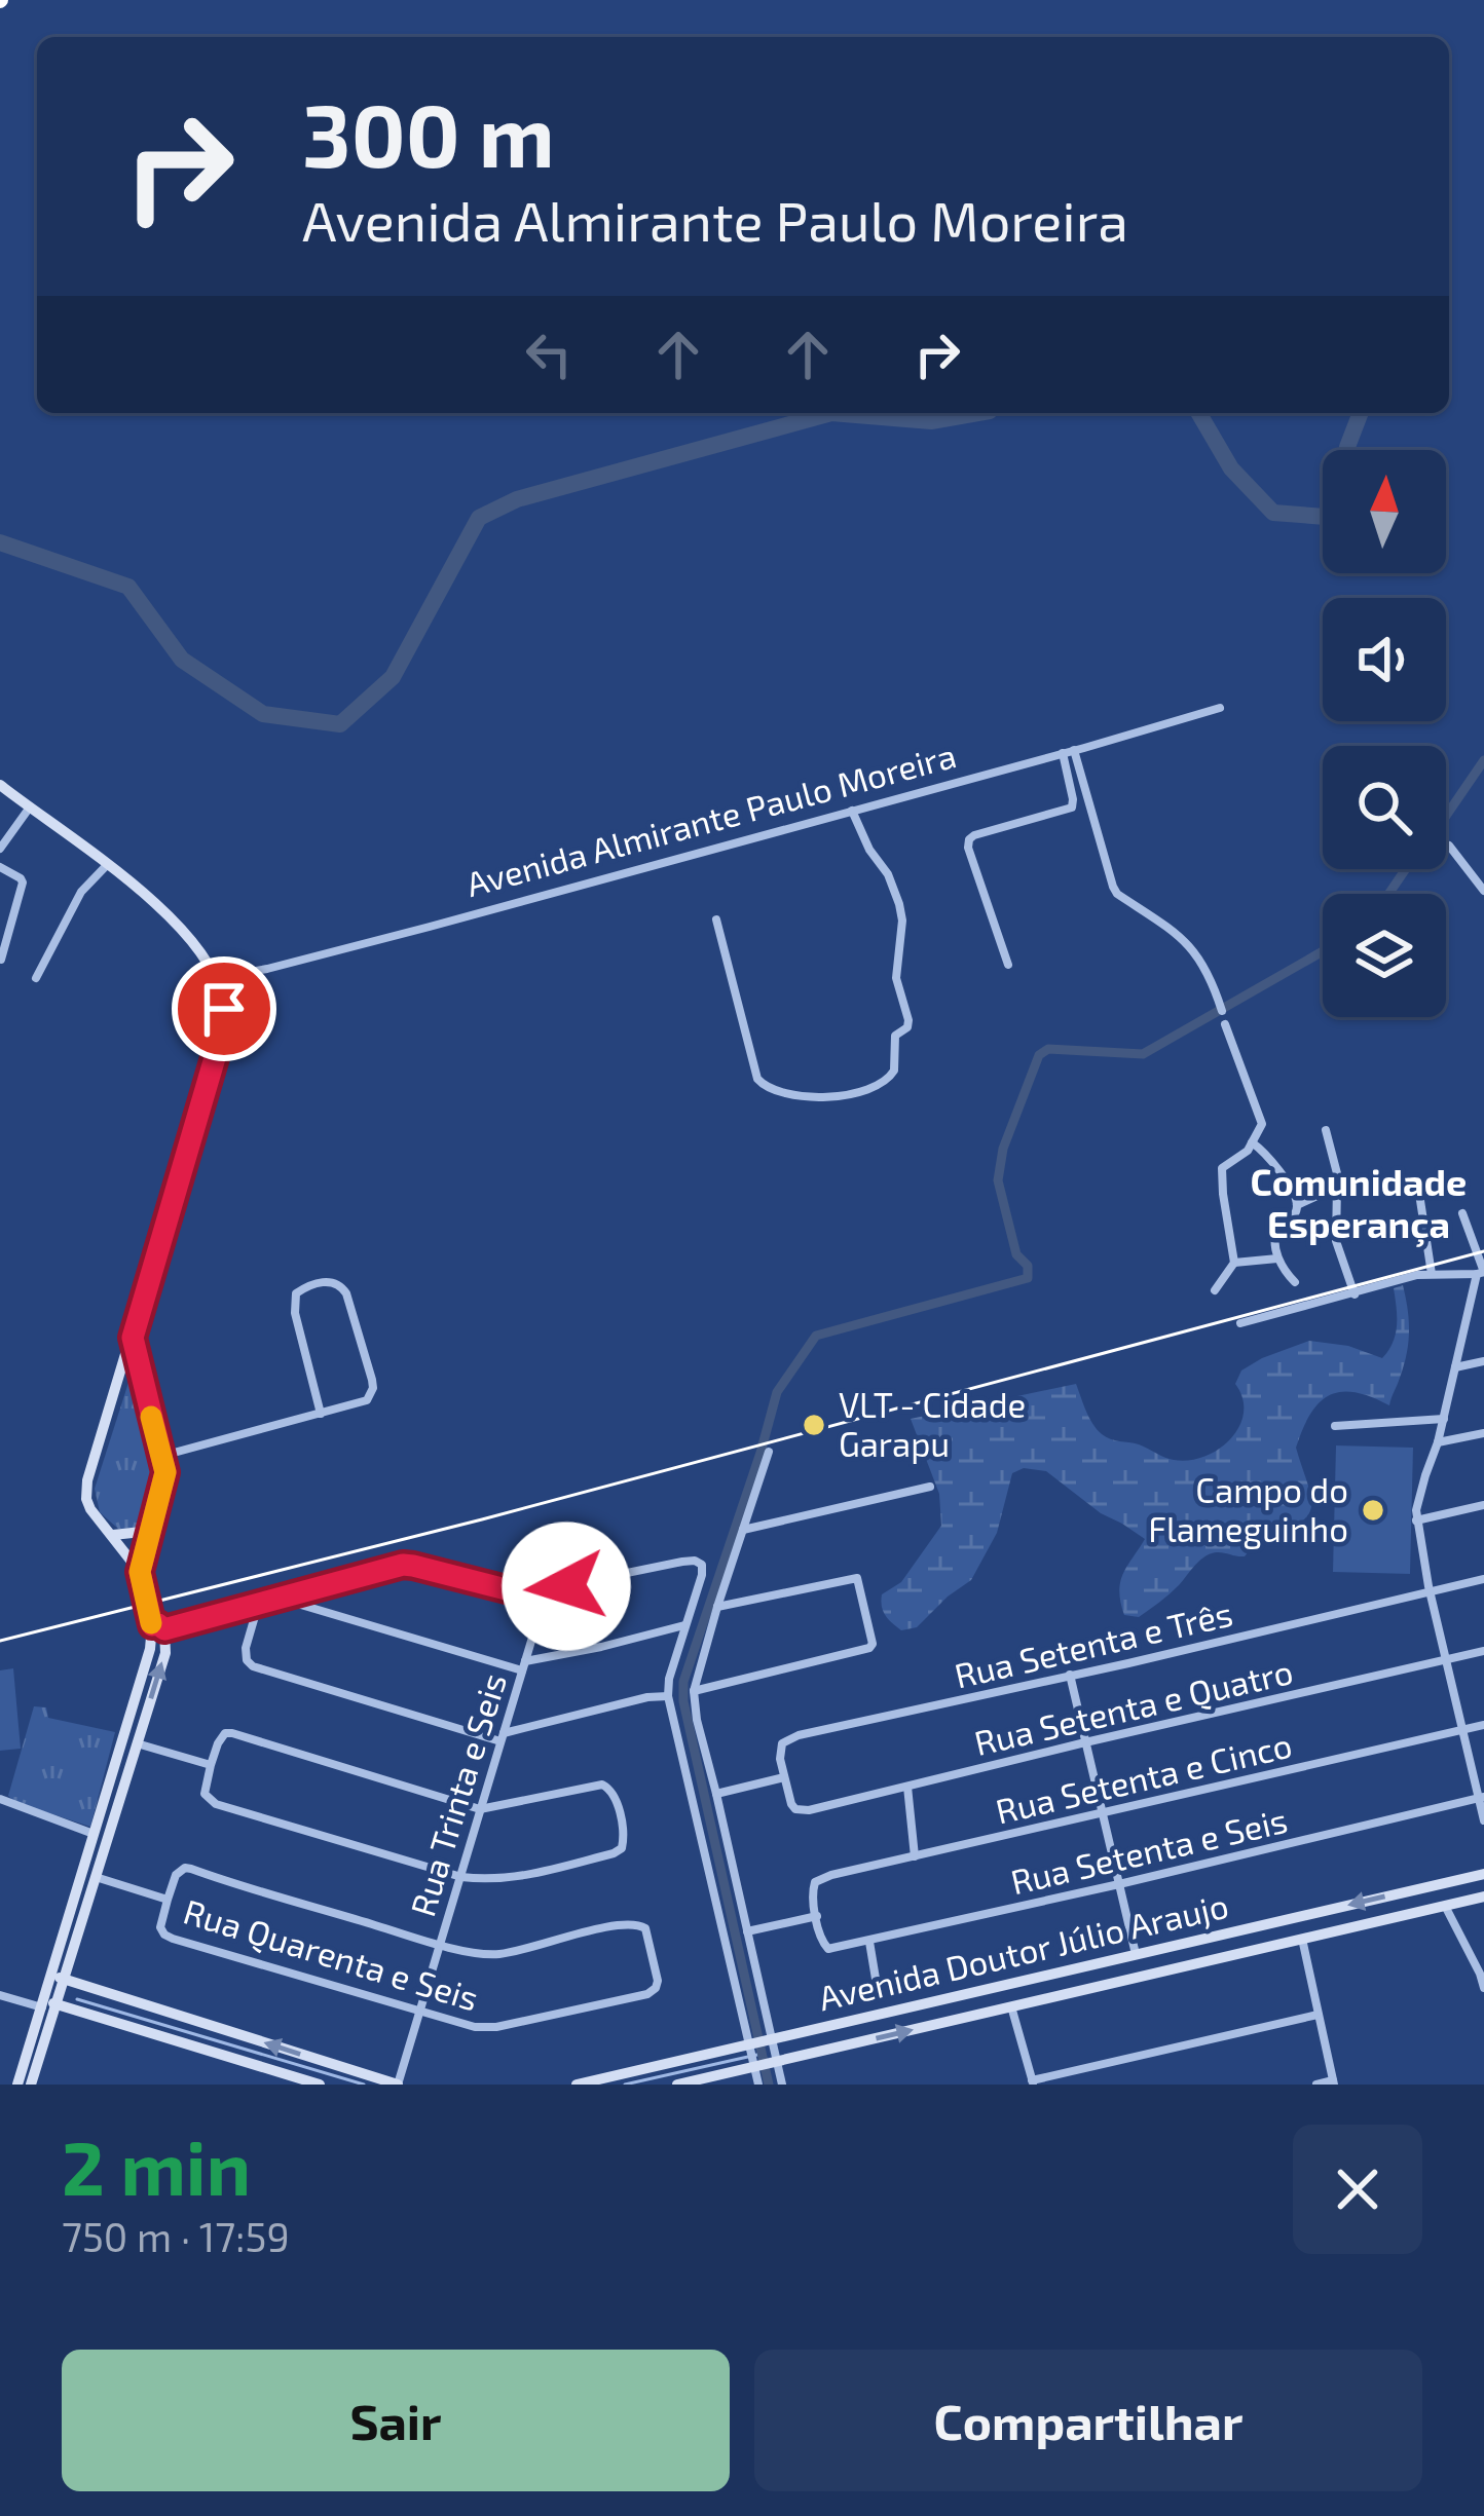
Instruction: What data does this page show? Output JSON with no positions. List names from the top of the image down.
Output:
{
  "streets": {
    "street": [
      "Avenida Almirante Paulo Moreira",
      "Rua Setenta e Três",
      "Rua Setenta e Quatro",
      "Rua Setenta e Cinco",
      "Rua Trinta e Seis",
      "Rua Setenta e Seis",
      "Avenida Doutor Júlio Araujo",
      "Rua Quarenta e Seis"
    ]
  },
  "crossings": [
    ["Rua Setenta e Três", "Rua Setenta e Quatro"],
    ["Rua Setenta e Cinco", "Rua Setenta e Seis"],
    ["Rua Trinta e Seis", "Rua Quarenta e Seis"]
  ],
  "districts": ["Comunidade Esperança"],
  "places": ["VLT - Cidade Garapu", "Campo do Flameguinho"],
  "north": "top",
  "page": {
    "turn": ["300 m", "Avenida Almirante Paulo Moreira"],
    "heading": ["2 min", "750 m · 17:59"],
    "buttons": ["Sair", "Compartilhar"]
  }
}
